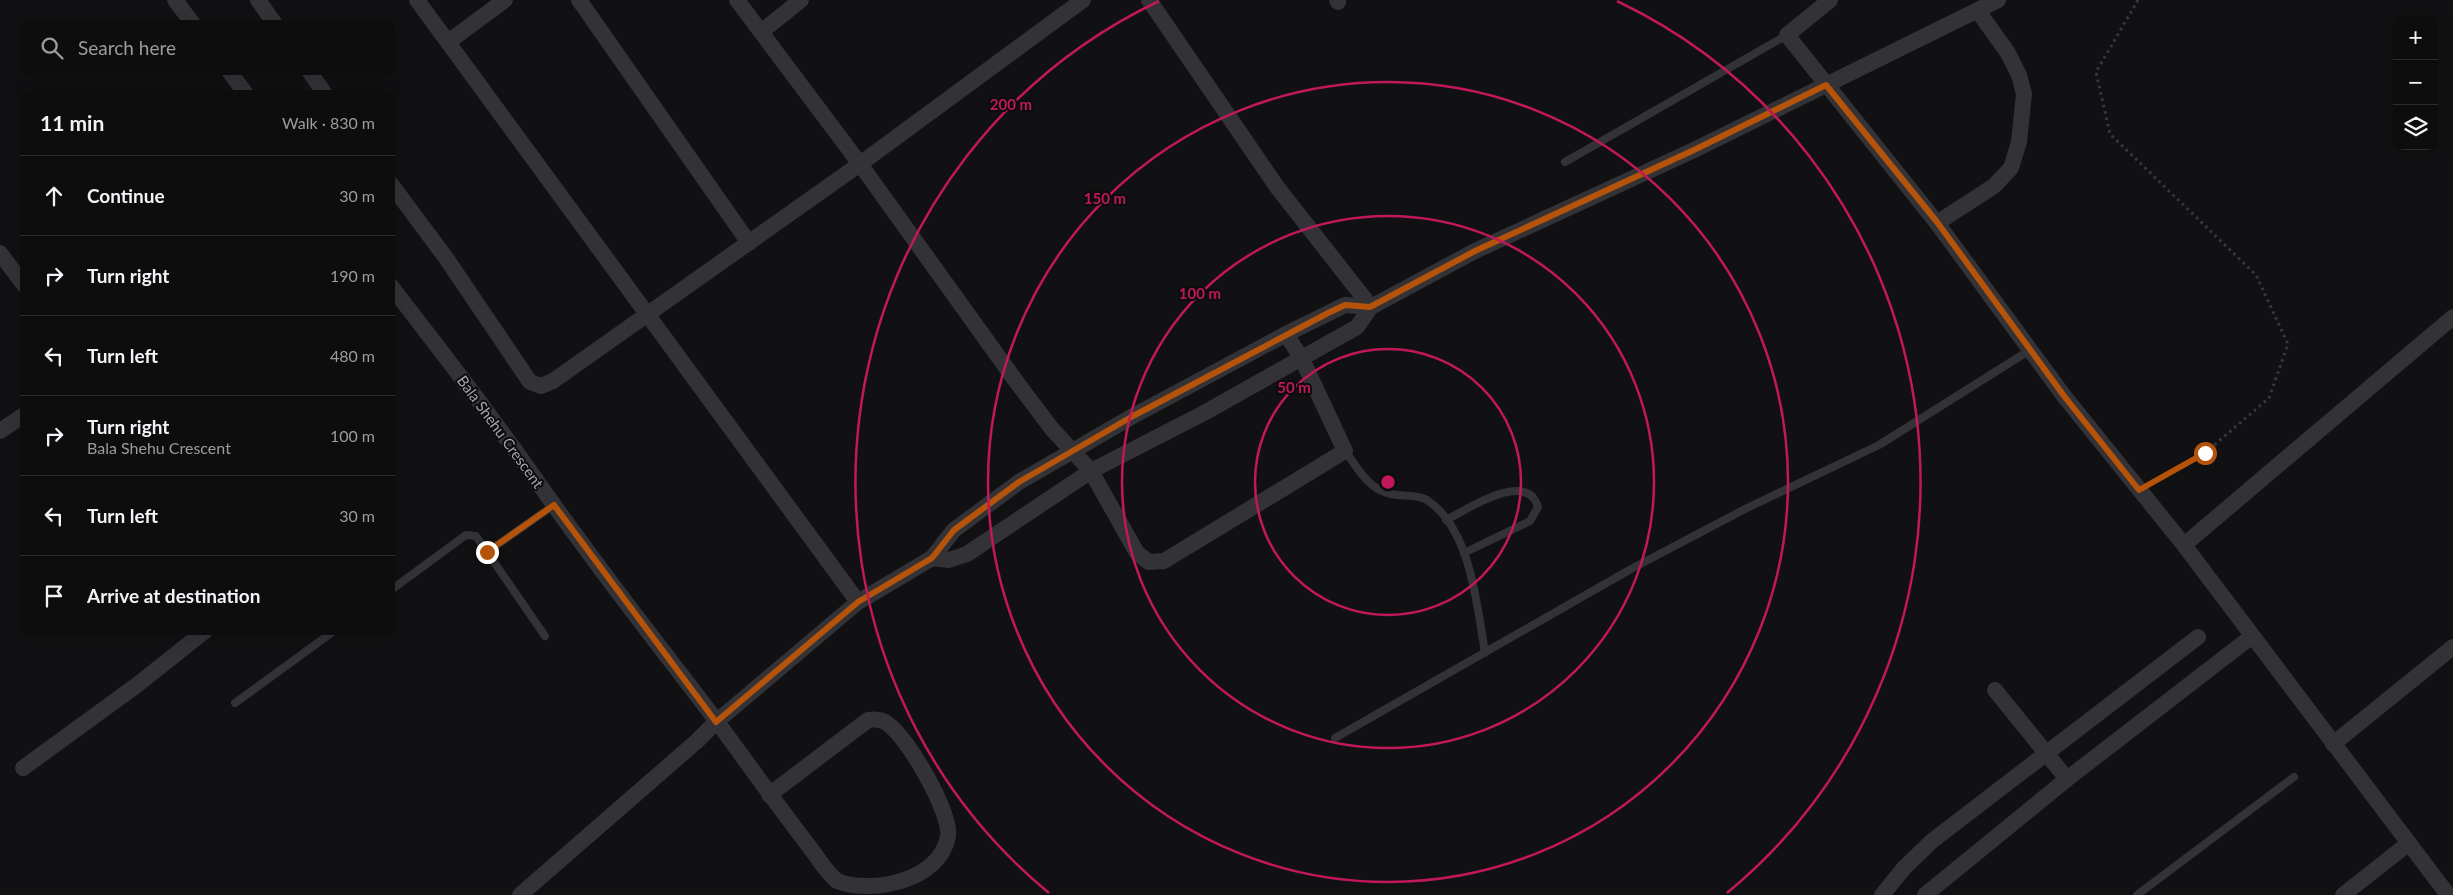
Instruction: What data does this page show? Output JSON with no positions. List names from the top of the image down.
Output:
{
  "streets": {
    "street": ["Bala Shehu Crescent"]
  },
  "page": {
    "map_buttons": ["+", "−"],
    "search": "Search here",
    "heading": ["11 min", "Walk · 830 m"],
    "list": [
      ["Continue", "30 m"],
      ["Turn right", "190 m"],
      ["Turn left", "480 m"],
      ["Turn right", "Bala Shehu Crescent", "100 m"],
      ["Turn left", "30 m"],
      "Arrive at destination"
    ]
  },
  "rings": [
    "200 m",
    "150 m",
    "100 m",
    "50 m"
  ]
}
